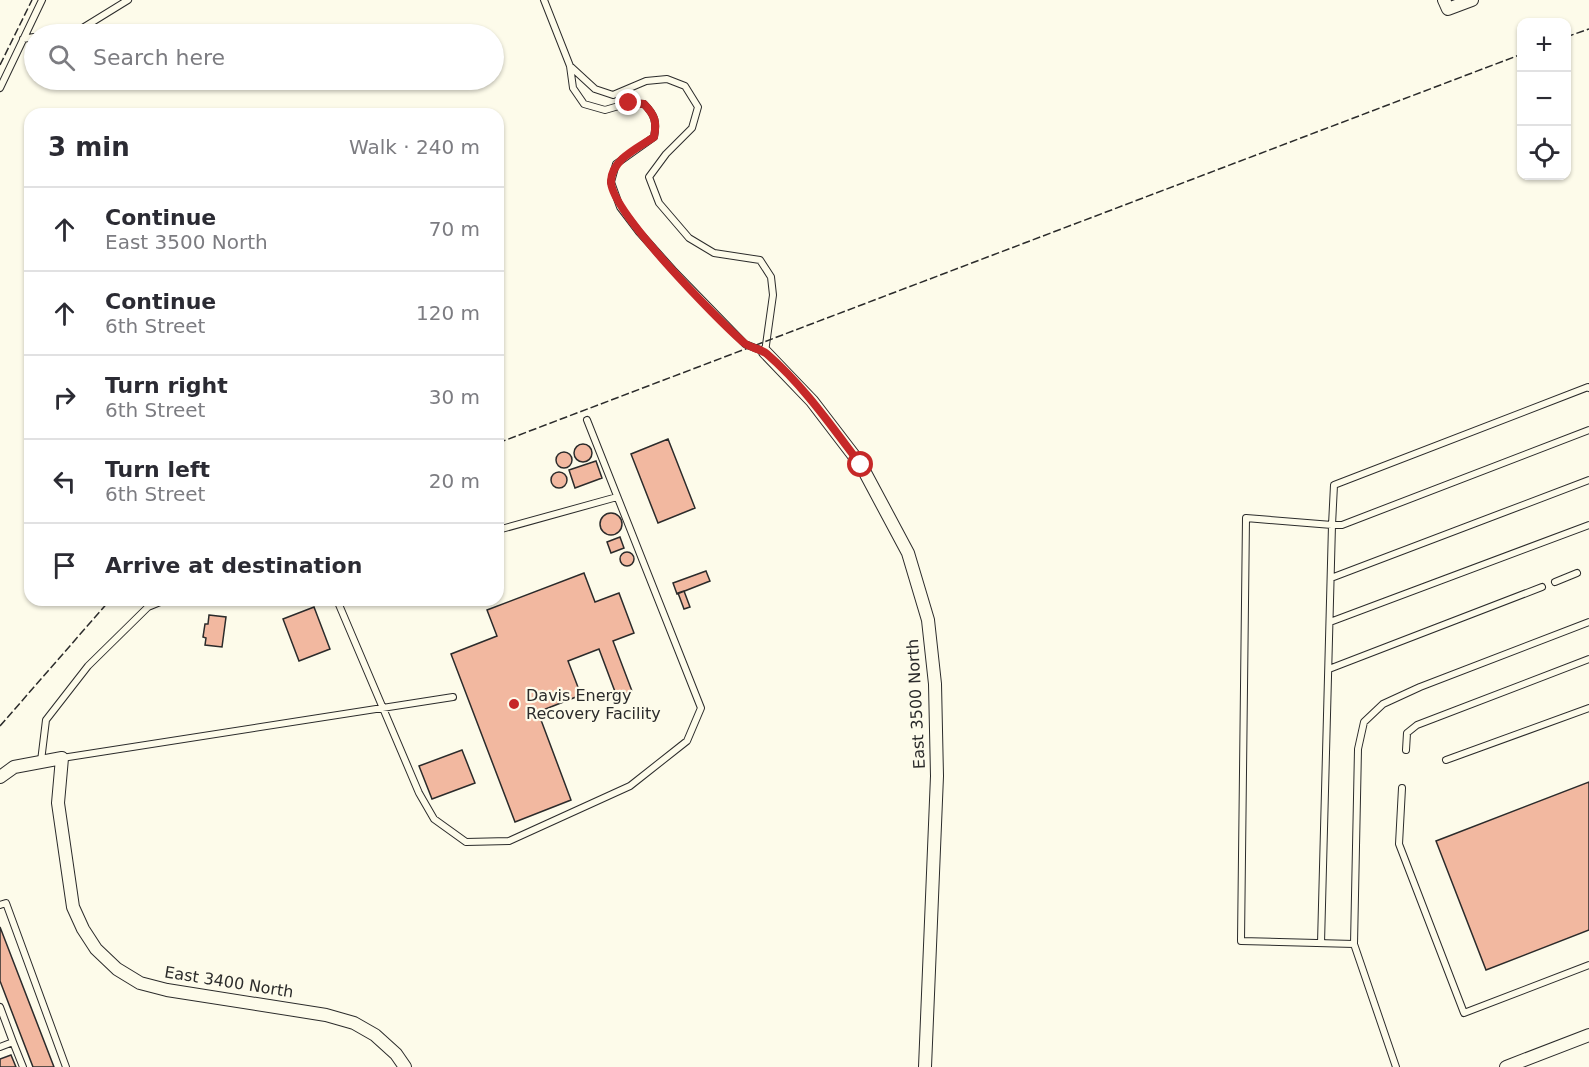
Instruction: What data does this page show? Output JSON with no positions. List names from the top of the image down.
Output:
{
  "streets": {
    "street": ["East 3500 North", "East 3400 North"]
  },
  "places": ["Davis Energy Recovery Facility"],
  "page": {
    "map_buttons": ["+", "−"],
    "search": "Search here",
    "heading": ["3 min", "Walk · 240 m"],
    "list": [
      ["Continue", "East 3500 North", "70 m"],
      ["Continue", "6th Street", "120 m"],
      ["Turn right", "6th Street", "30 m"],
      ["Turn left", "6th Street", "20 m"],
      "Arrive at destination"
    ]
  }
}
